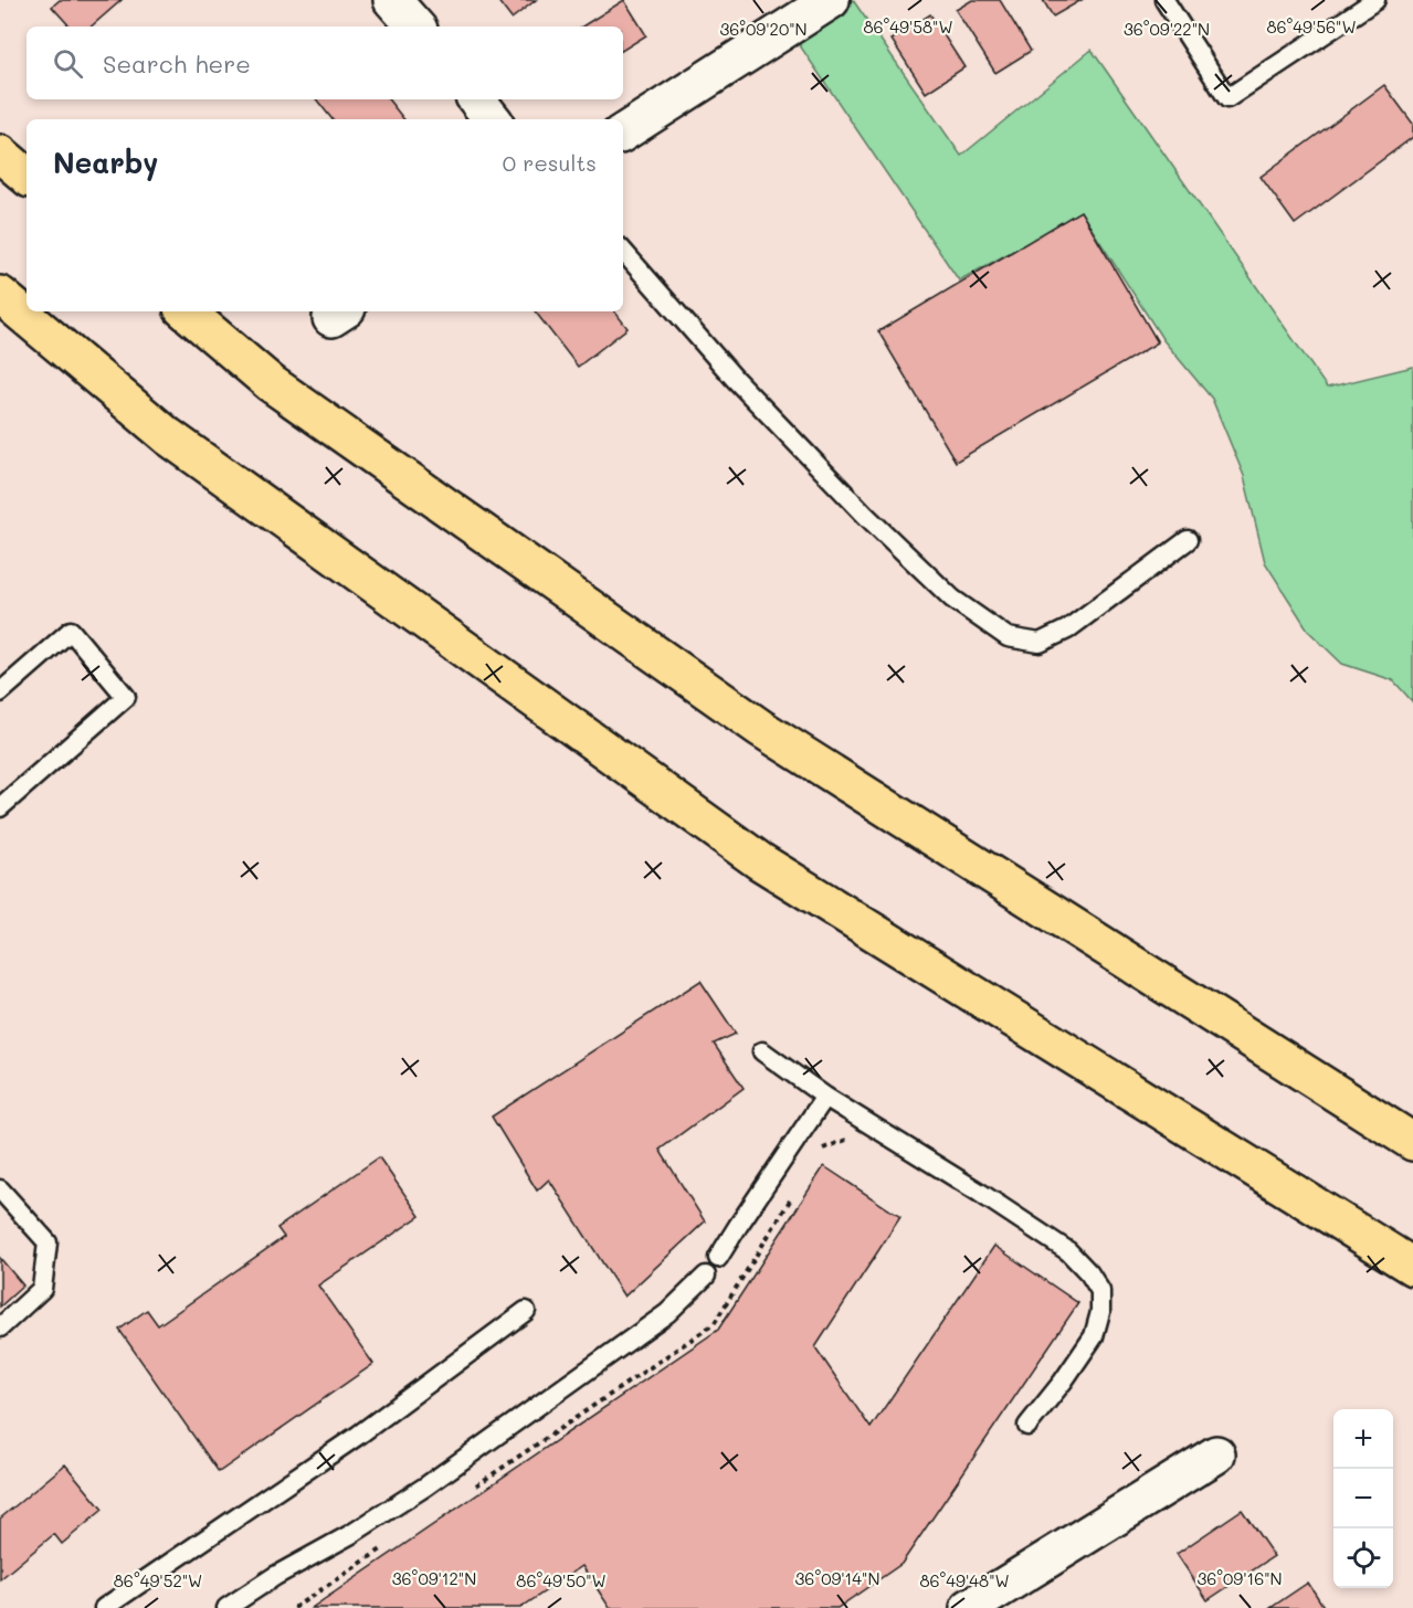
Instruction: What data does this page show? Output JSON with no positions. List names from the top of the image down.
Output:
{
  "page": {
    "search": "Search here",
    "heading": ["Nearby", "0 results"],
    "map_buttons": ["+", "−"]
  },
  "coordinates": [
    "86°49'56\"W",
    "86°49'58\"W",
    "36°09'20\"N",
    "36°09'22\"N",
    "36°09'12\"N",
    "36°09'14\"N",
    "36°09'16\"N",
    "86°49'52\"W",
    "86°49'50\"W",
    "86°49'48\"W"
  ]
}
